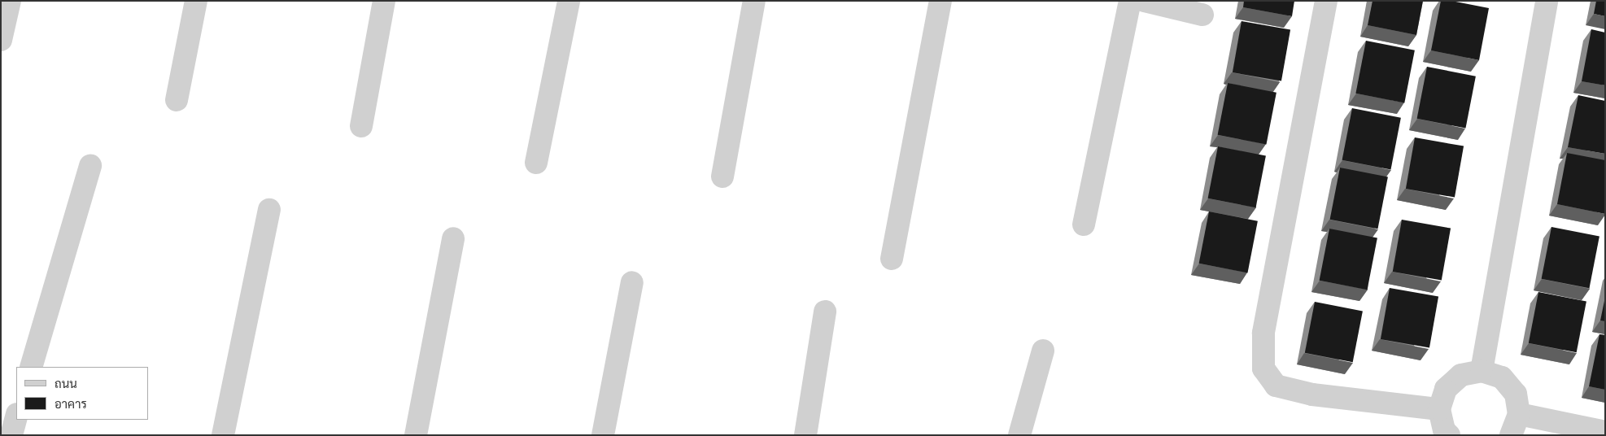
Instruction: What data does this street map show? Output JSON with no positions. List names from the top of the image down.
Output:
{
  "legend": ["ถนน", "อาคาร"]
}
